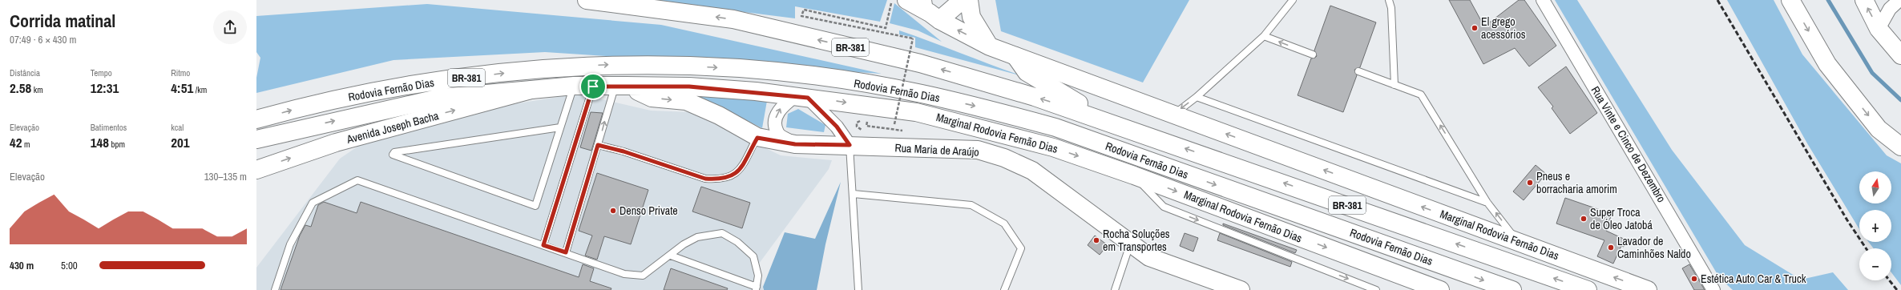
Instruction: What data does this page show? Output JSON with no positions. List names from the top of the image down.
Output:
{
  "streets": {
    "main road": [
      "BR-381",
      "Rodovia Fernão Dias",
      "Avenida Joseph Bacha",
      "Marginal Rodovia Fernão Dias",
      "Rua Maria de Araújo"
    ],
    "street": ["Rua Vinte e Cinco de Dezembro"]
  },
  "crossings": [
    ["BR-381", "Avenida Joseph Bacha"],
    ["BR-381", "Marginal Rodovia Fernão Dias"],
    ["Avenida Joseph Bacha", "Marginal Rodovia Fernão Dias"],
    ["Marginal Rodovia Fernão Dias", "Rua Maria de Araújo"]
  ],
  "places": [
    "El grego acessórios",
    "Pneus e borracharia amorim",
    "Denso Private",
    "Super Troca de Óleo Jatobá",
    "Rocha Soluções em Transportes",
    "Lavador de Caminhões Naldo",
    "Estética Auto Car & Truck"
  ],
  "north": "top",
  "page": {
    "heading": ["Corrida matinal", "07:49 · 6 × 430 m"],
    "stats": [
      ["Distância", "2.58 km"],
      ["Tempo", "12:31"],
      ["Ritmo", "4:51 /km"],
      ["Elevação", "42 m"],
      ["Batimentos", "148 bpm"],
      ["kcal", "201"]
    ],
    "chart": ["Elevação", "130–135 m"],
    "map_buttons": ["+", "−"],
    "list": [
      {
        "name": "430 m",
        "note": "5:00"
      }
    ]
  }
}
